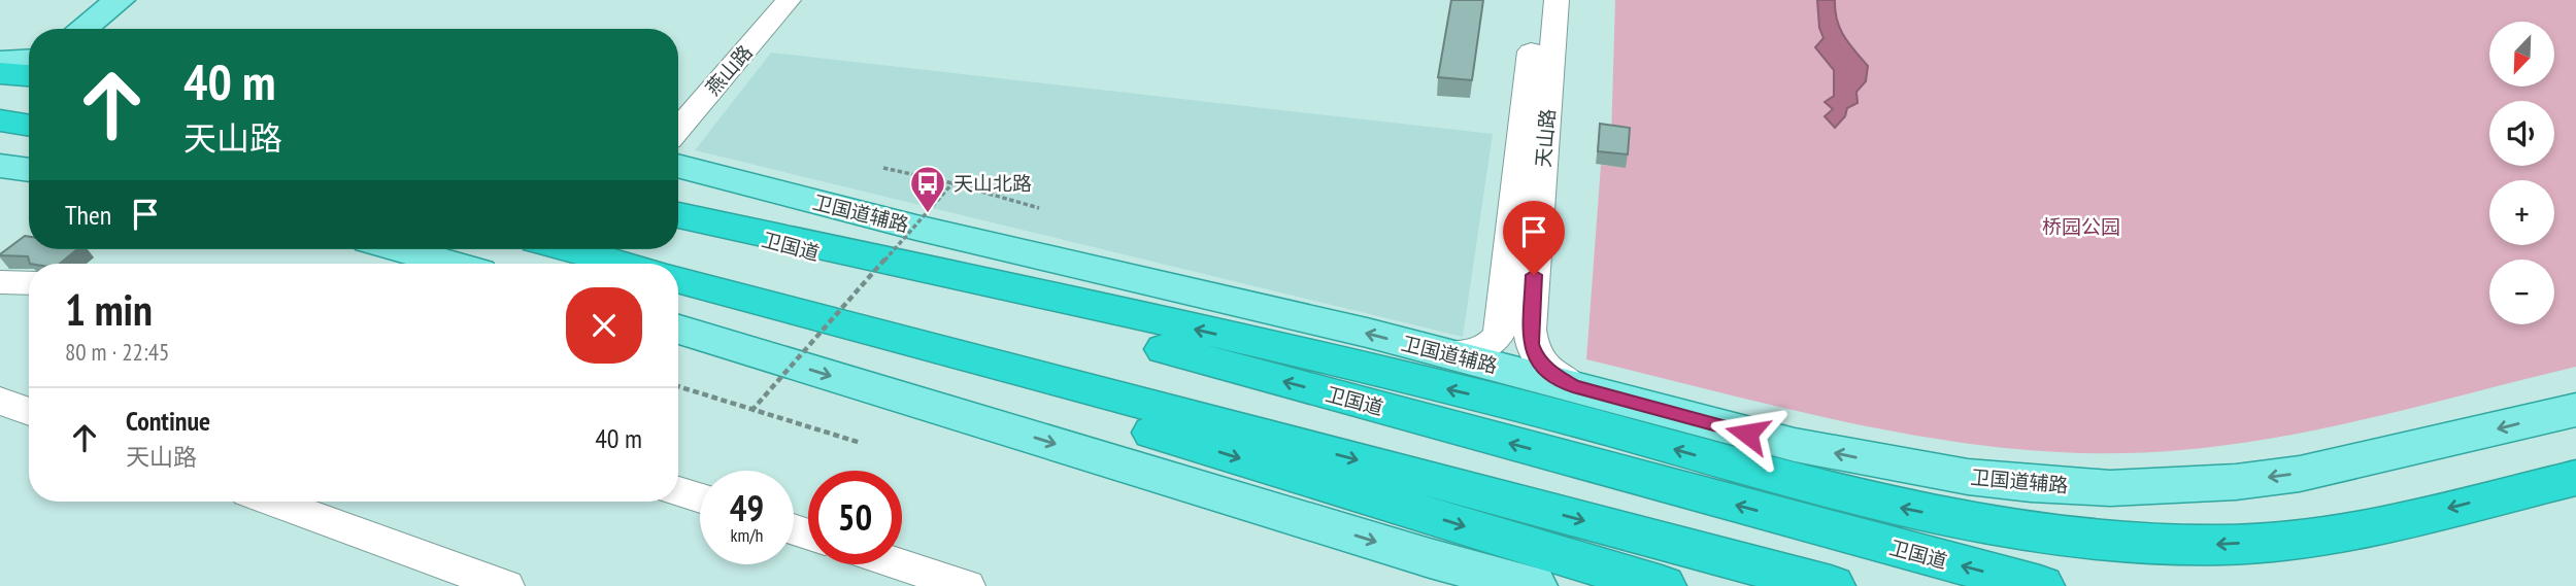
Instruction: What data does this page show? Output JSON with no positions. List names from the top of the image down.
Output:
{
  "streets": {
    "highway": ["卫国道"],
    "main road": ["卫国道辅路"],
    "street": ["燕山路", "天山路"]
  },
  "crossings": [
    ["天山路", "卫国道辅路"]
  ],
  "parks": ["桥园公园"],
  "places": {
    "bus stop": ["天山北路"]
  },
  "north": "bottom left",
  "page": {
    "map_buttons": ["+", "−"],
    "turn": ["40 m", "天山路"],
    "then": "Then",
    "heading": ["1 min", "80 m · 22:45"],
    "list": [
      {
        "name": "Continue",
        "note": "天山路",
        "value": "40 m"
      }
    ],
    "speed": "49 km/h",
    "limit": "50"
  }
}
